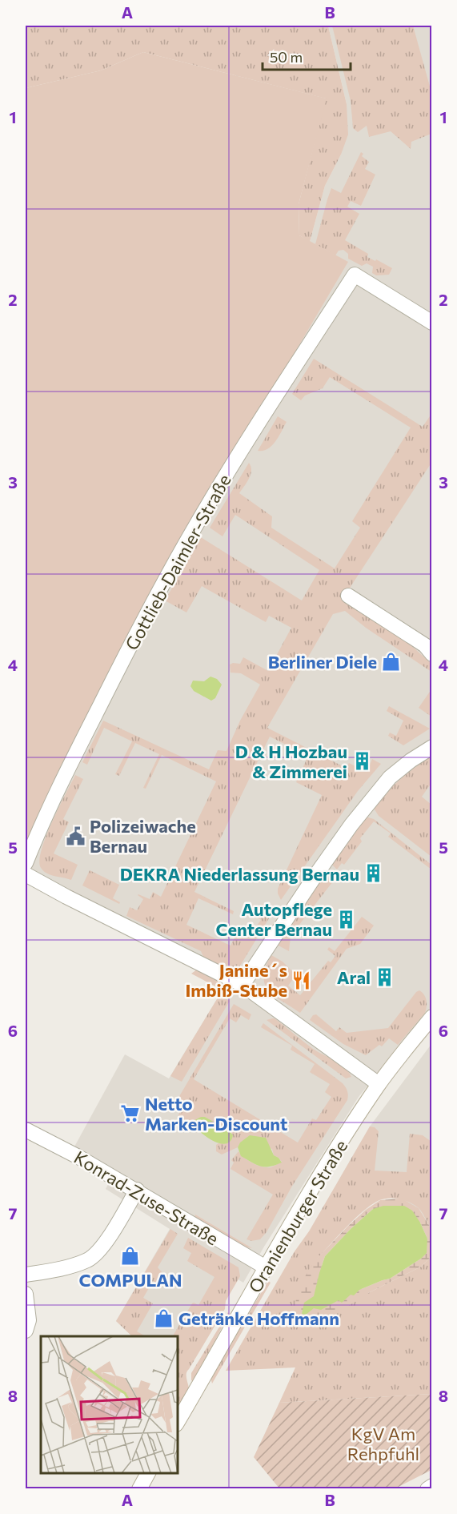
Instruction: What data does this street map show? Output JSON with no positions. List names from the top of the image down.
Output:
{
  "streets": {
    "street": ["Gottlieb-Daimler-Straße", "Konrad-Zuse-Straße", "Oranienburger Straße"]
  },
  "crossings": [
    ["Konrad-Zuse-Straße", "Oranienburger Straße"]
  ],
  "parks": ["KgV Am Rehpfuhl"],
  "places": {
    "shop": ["Berliner Diele", "COMPULAN", "Getränke Hoffmann"],
    "building": [
      "D & H Hozbau & Zimmerei",
      "DEKRA Niederlassung Bernau",
      "Autopflege Center Bernau",
      "Aral"
    ],
    "public building": ["Polizeiwache Bernau"],
    "restaurant": ["Janine´s Imbiß-Stube"],
    "supermarket": ["Netto Marken-Discount"]
  },
  "scale_bar": "50 m",
  "grid": {
    "columns": ["A", "B"],
    "rows": [
      "1",
      "2",
      "3",
      "4",
      "5",
      "6",
      "7",
      "8"
    ]
  }
}
